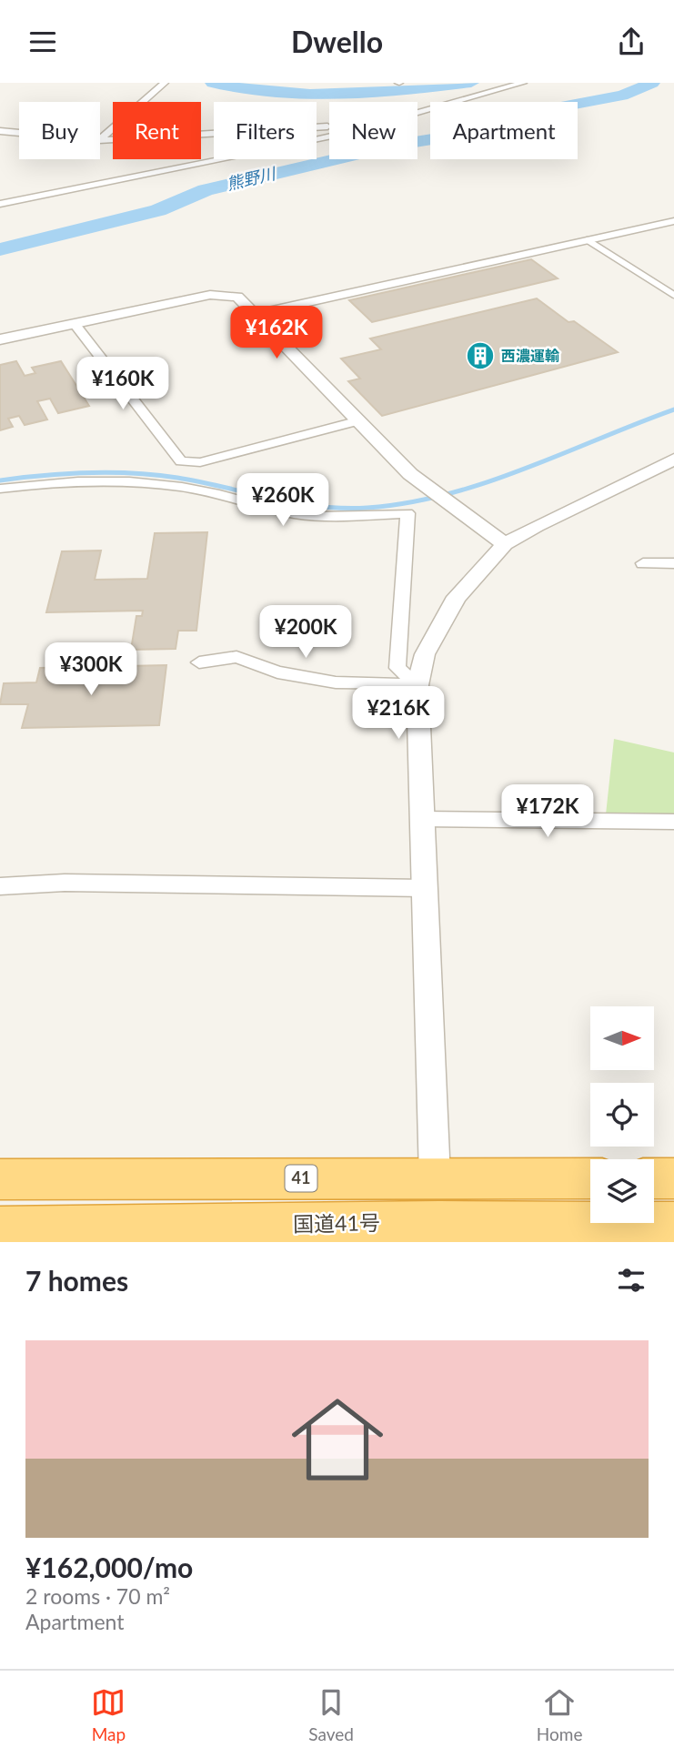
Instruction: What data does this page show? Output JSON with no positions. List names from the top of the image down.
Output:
{
  "streets": {
    "highway": ["41", "国道41号"]
  },
  "water": ["熊野川"],
  "places": {
    "building": ["西濃運輸"]
  },
  "north": "right",
  "page": {
    "header": "Dwello",
    "chip": [
      "Buy",
      "Rent",
      "Filters",
      "New",
      "Apartment"
    ],
    "price": [
      "¥162K",
      "¥160K",
      "¥260K",
      "¥200K",
      "¥300K",
      "¥216K",
      "¥172K"
    ],
    "heading": "7 homes",
    "list": [
      {
        "name": "¥162,000/mo",
        "note": "2 rooms · 70 m² · Apartment"
      }
    ],
    "tabs": ["Map", "Saved", "Home"]
  }
}
